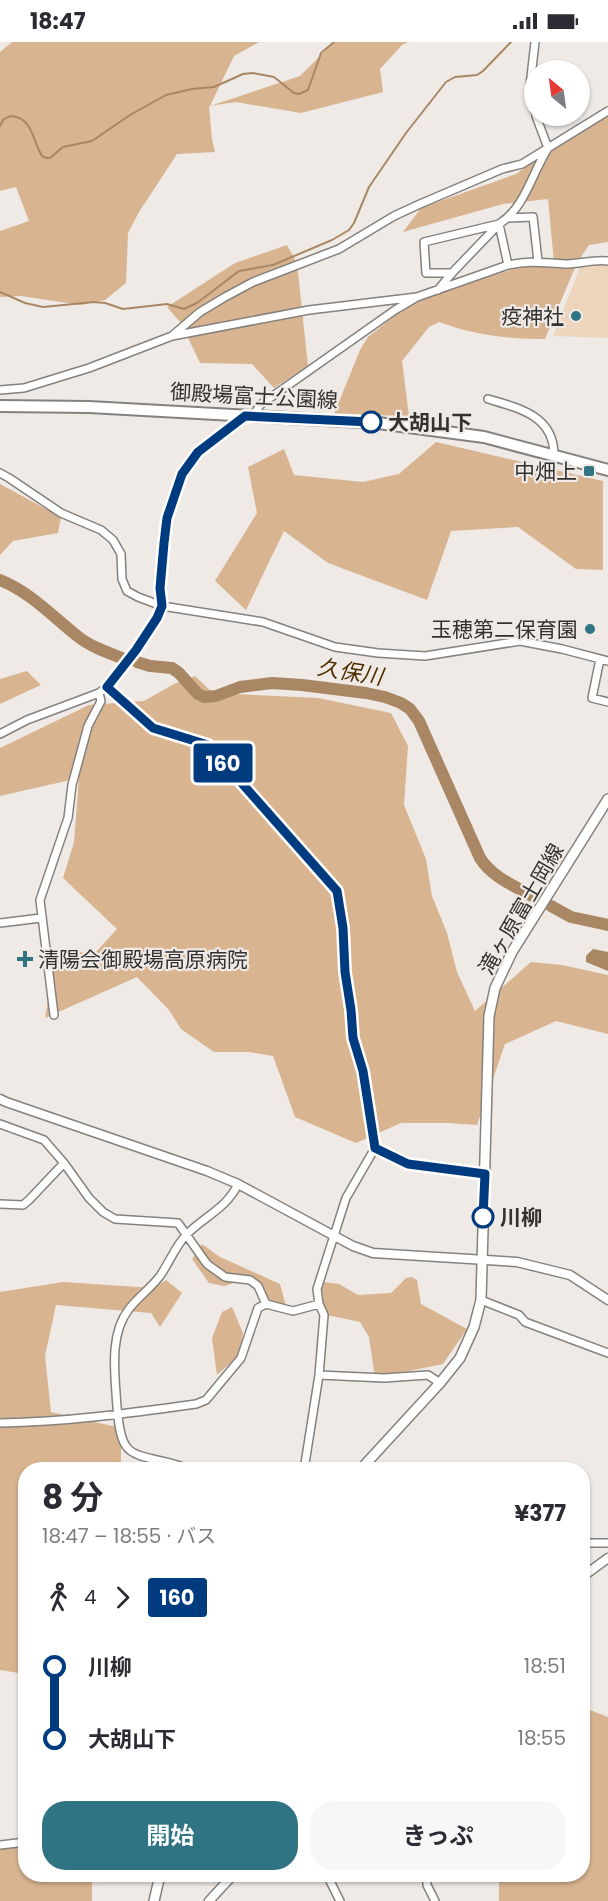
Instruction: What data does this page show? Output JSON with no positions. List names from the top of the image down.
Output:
{
  "streets": {
    "main road": ["御殿場富士公園線", "滝ヶ原富士岡線"]
  },
  "water": ["久保川"],
  "places": {
    "other": [
      "疫神社",
      "大胡山下",
      "玉穂第二保育園",
      "川柳"
    ],
    "transit": ["中畑上"],
    "health": ["清陽会御殿場高原病院"]
  },
  "lines": ["bus line 160"],
  "north": "top left",
  "page": {
    "status": "18:47",
    "on_map": "160",
    "heading": ["8 分", "18:47 – 18:55 · バス", "¥377"],
    "legs": ["4", "160"],
    "list": [
      {
        "name": "川柳",
        "value": "18:51"
      },
      {
        "name": "大胡山下",
        "value": "18:55"
      }
    ],
    "buttons": ["開始", "きっぷ"]
  }
}
